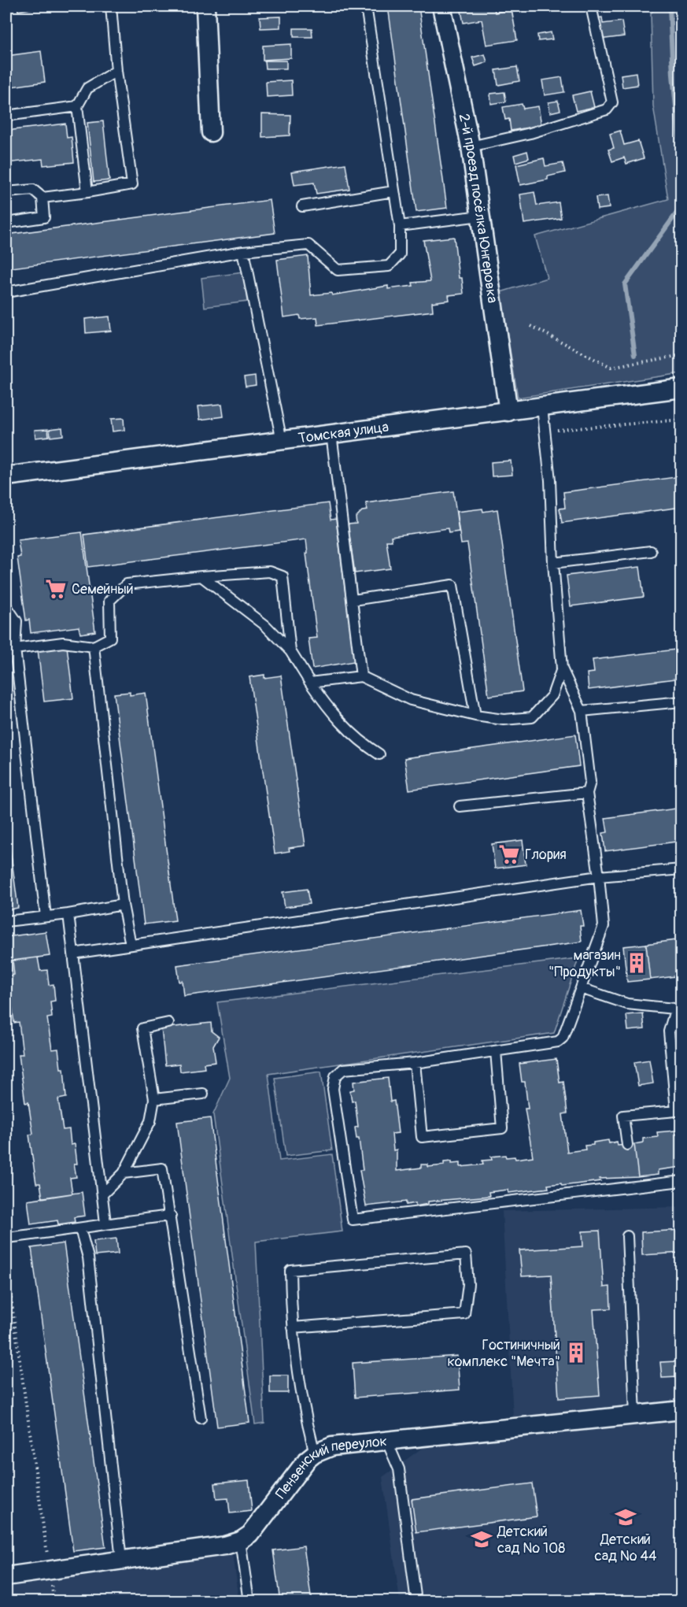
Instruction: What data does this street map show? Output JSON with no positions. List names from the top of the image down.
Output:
{
  "streets": {
    "street": ["2-й проезд посёлка Юнгеровка", "Томская улица", "Пензенский переулок"]
  },
  "crossings": [
    ["2-й проезд посёлка Юнгеровка", "Томская улица"]
  ],
  "places": {
    "supermarket": ["Семейный", "Глория"],
    "building": ["магазин \"Продукты\"", "Гостиничный комплекс \"Мечта\""],
    "school or university": ["Детский сад № 44", "Детский сад № 108"]
  }
}
